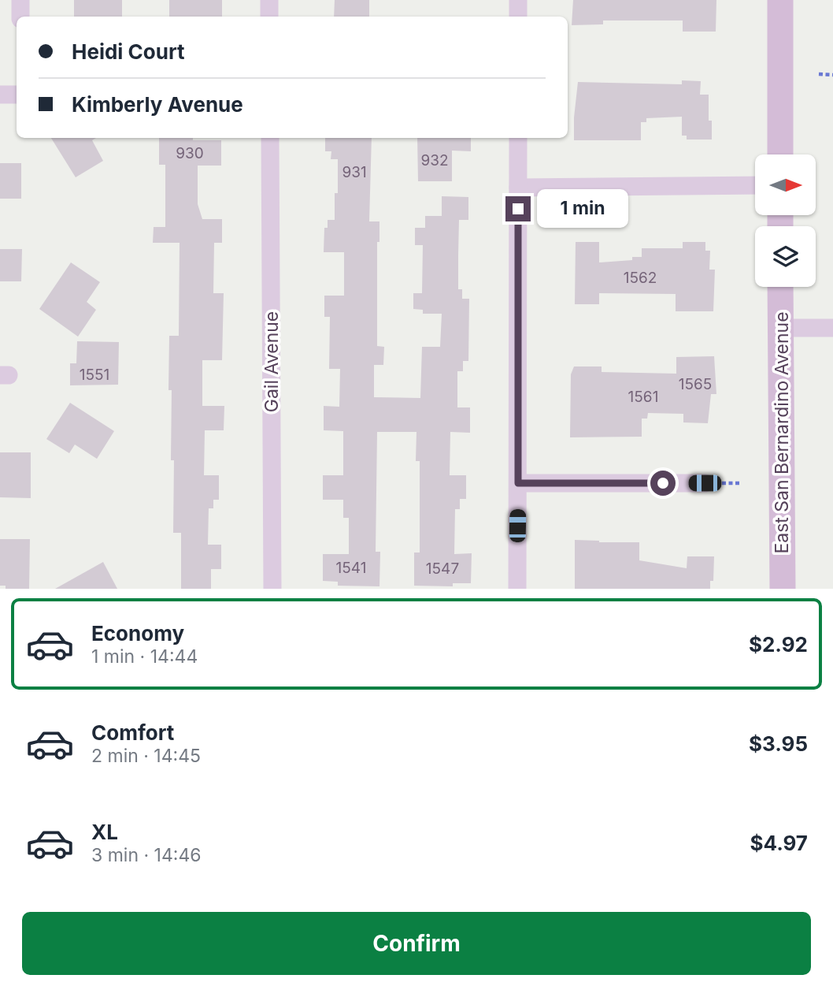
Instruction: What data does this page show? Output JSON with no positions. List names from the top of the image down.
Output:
{
  "streets": {
    "street": ["Gail Avenue", "East San Bernardino Avenue"]
  },
  "house_numbers": [
    "930",
    "932",
    "931",
    "1562",
    "1551",
    "1565",
    "1561",
    "1541",
    "1547"
  ],
  "north": "right",
  "page": {
    "banner": ["Heidi Court", "Kimberly Avenue"],
    "bubble": "1 min",
    "list": [
      {
        "name": "Economy",
        "note": "1 min · 14:44",
        "value": "$2.92"
      },
      {
        "name": "Comfort",
        "note": "2 min · 14:45",
        "value": "$3.95"
      },
      {
        "name": "XL",
        "note": "3 min · 14:46",
        "value": "$4.97"
      }
    ],
    "buttons": "Confirm"
  }
}
